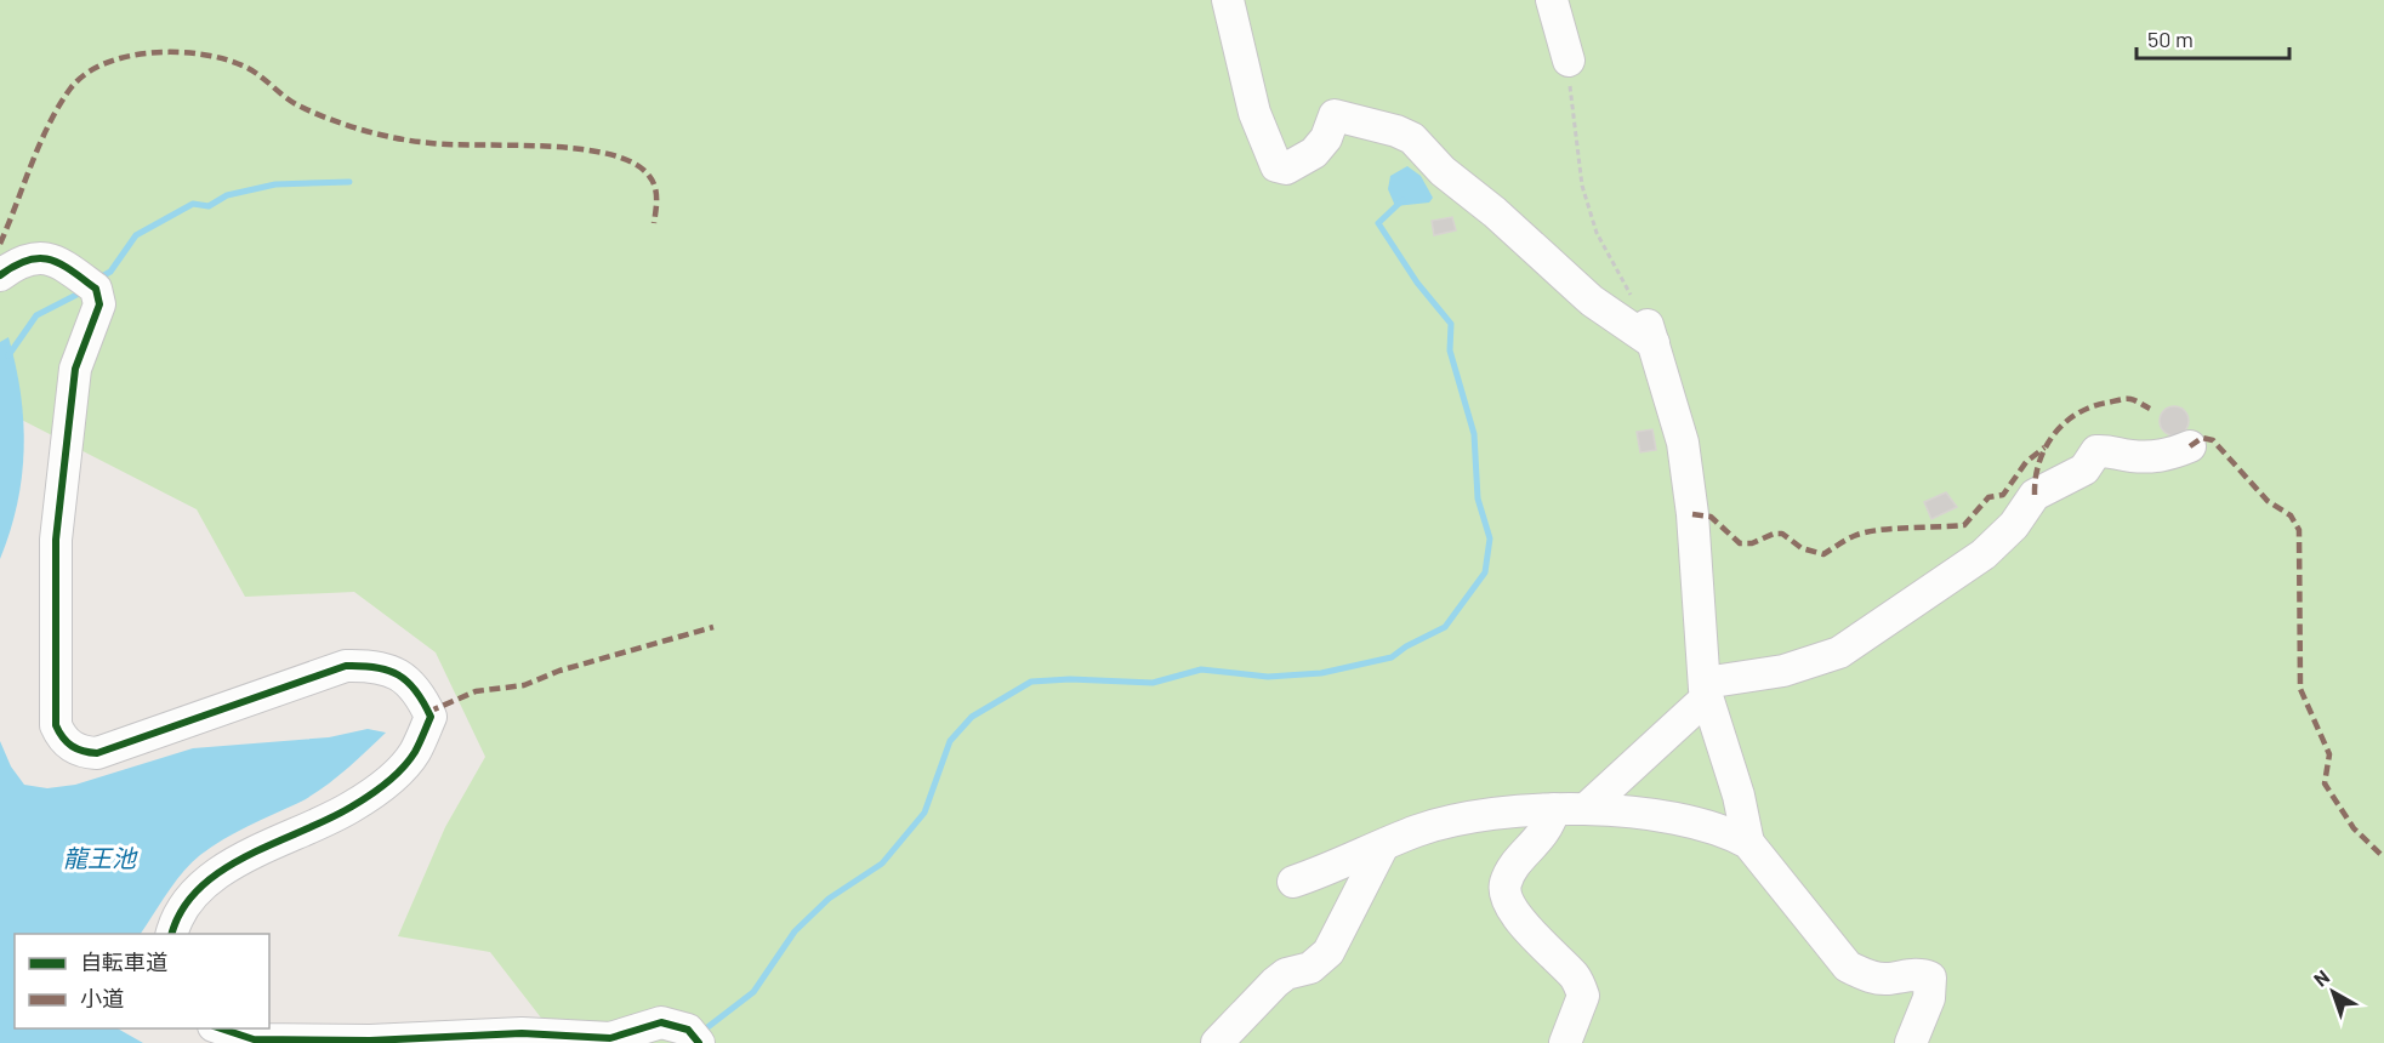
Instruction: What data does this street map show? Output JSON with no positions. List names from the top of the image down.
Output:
{
  "water": ["龍王池"],
  "legend": ["自転車道", "小道"],
  "scale_bar": "50 m",
  "north": "top left"
}
